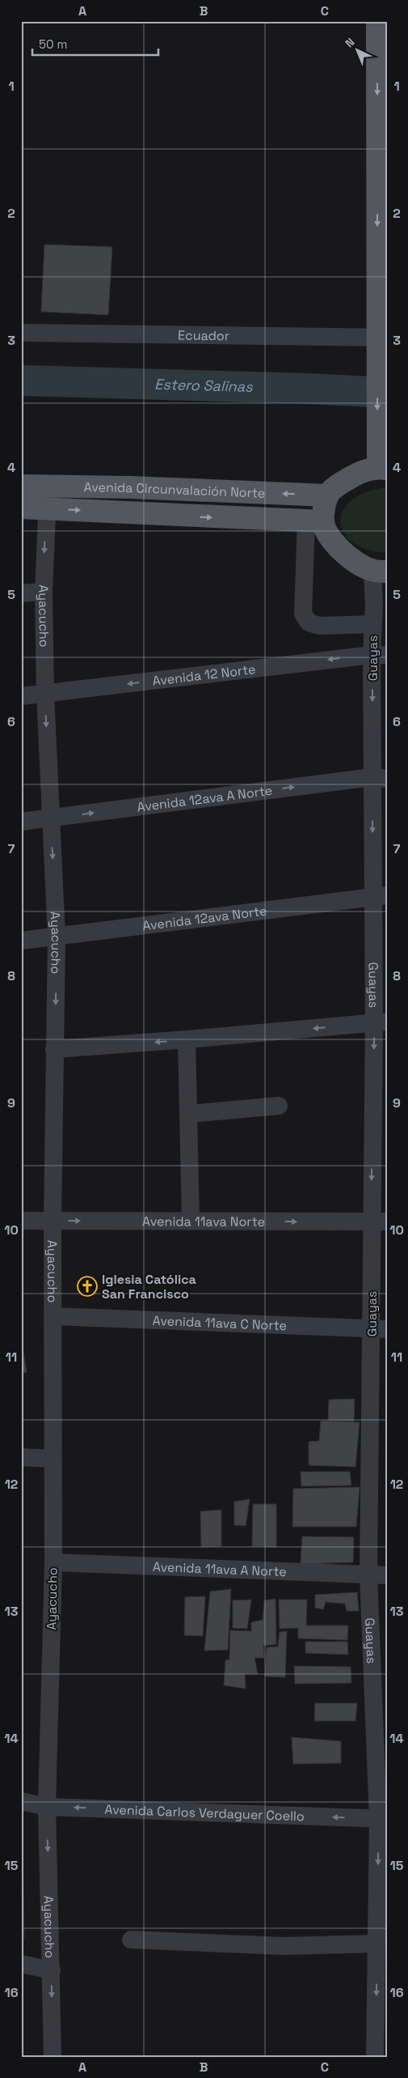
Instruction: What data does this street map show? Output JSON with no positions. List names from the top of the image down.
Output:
{
  "streets": {
    "main road": ["Avenida Circunvalación Norte"],
    "street": [
      "Ecuador",
      "Ayacucho",
      "Guayas",
      "Avenida 12 Norte",
      "Avenida 12ava A Norte",
      "Avenida 12ava Norte",
      "Avenida 11ava Norte",
      "Avenida 11ava C Norte",
      "Avenida 11ava A Norte",
      "Avenida Carlos Verdaguer Coello"
    ]
  },
  "crossings": [
    ["Avenida Circunvalación Norte", "Ayacucho"],
    ["Ayacucho", "Avenida 12 Norte"],
    ["Ayacucho", "Avenida 12ava A Norte"],
    ["Ayacucho", "Avenida 12ava Norte"],
    ["Ayacucho", "Avenida 11ava Norte"],
    ["Ayacucho", "Avenida 11ava C Norte"],
    ["Ayacucho", "Avenida 11ava A Norte"],
    ["Ayacucho", "Avenida Carlos Verdaguer Coello"],
    ["Guayas", "Avenida 12 Norte"],
    ["Guayas", "Avenida 12ava A Norte"],
    ["Guayas", "Avenida 12ava Norte"],
    ["Guayas", "Avenida 11ava Norte"],
    ["Guayas", "Avenida 11ava C Norte"],
    ["Guayas", "Avenida 11ava A Norte"],
    ["Guayas", "Avenida Carlos Verdaguer Coello"]
  ],
  "one_way": [
    "Ayacucho",
    "Guayas",
    "Avenida 12 Norte",
    "Avenida 12ava A Norte",
    "Avenida 11ava Norte"
  ],
  "water": ["Estero Salinas"],
  "places": {
    "church": ["Iglesia Católica San Francisco"]
  },
  "scale_bar": "50 m",
  "north": "top left",
  "grid": {
    "columns": ["A", "B", "C"],
    "rows": [
      "1",
      "2",
      "3",
      "4",
      "5",
      "6",
      "7",
      "8",
      "9",
      "10",
      "11",
      "12",
      "13",
      "14",
      "15",
      "16"
    ]
  }
}
